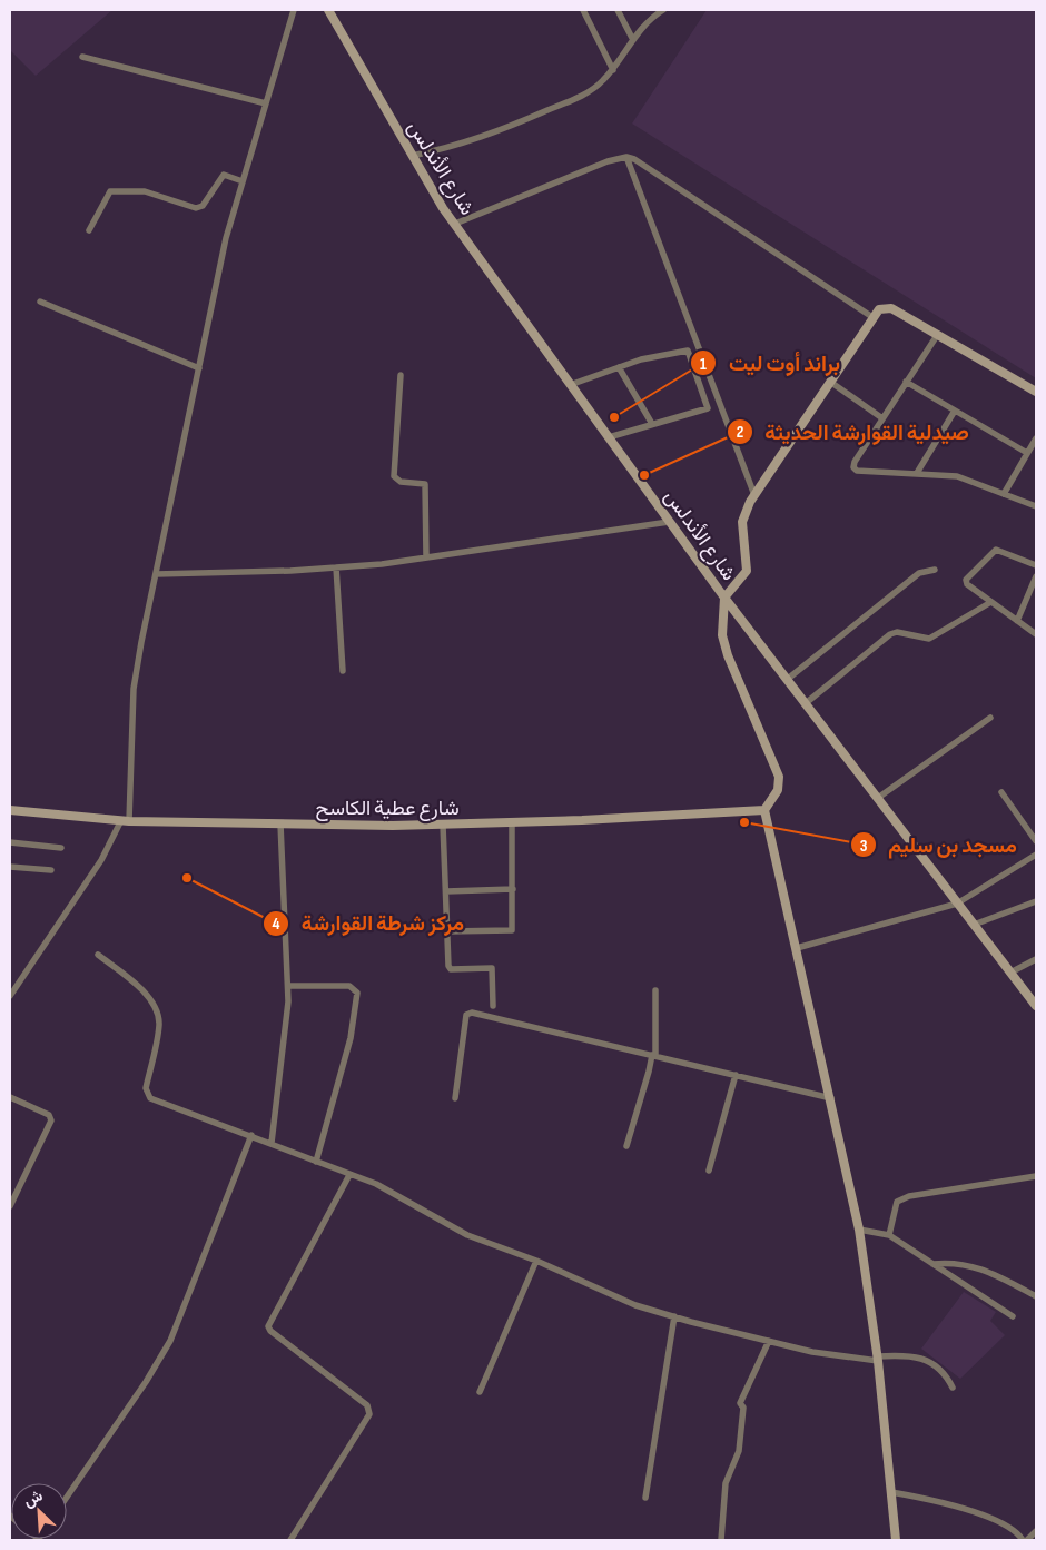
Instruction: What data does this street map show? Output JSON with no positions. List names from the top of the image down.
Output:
{
  "streets": {
    "main road": ["شارع الأندلس", "شارع عطية الكاسح"]
  },
  "places": [
    "براند أوت ليت",
    "صيدلية القوارشة الحديثة",
    "مسجد بن سليم",
    "مركز شرطة القوارشة"
  ],
  "north": "top left"
}
